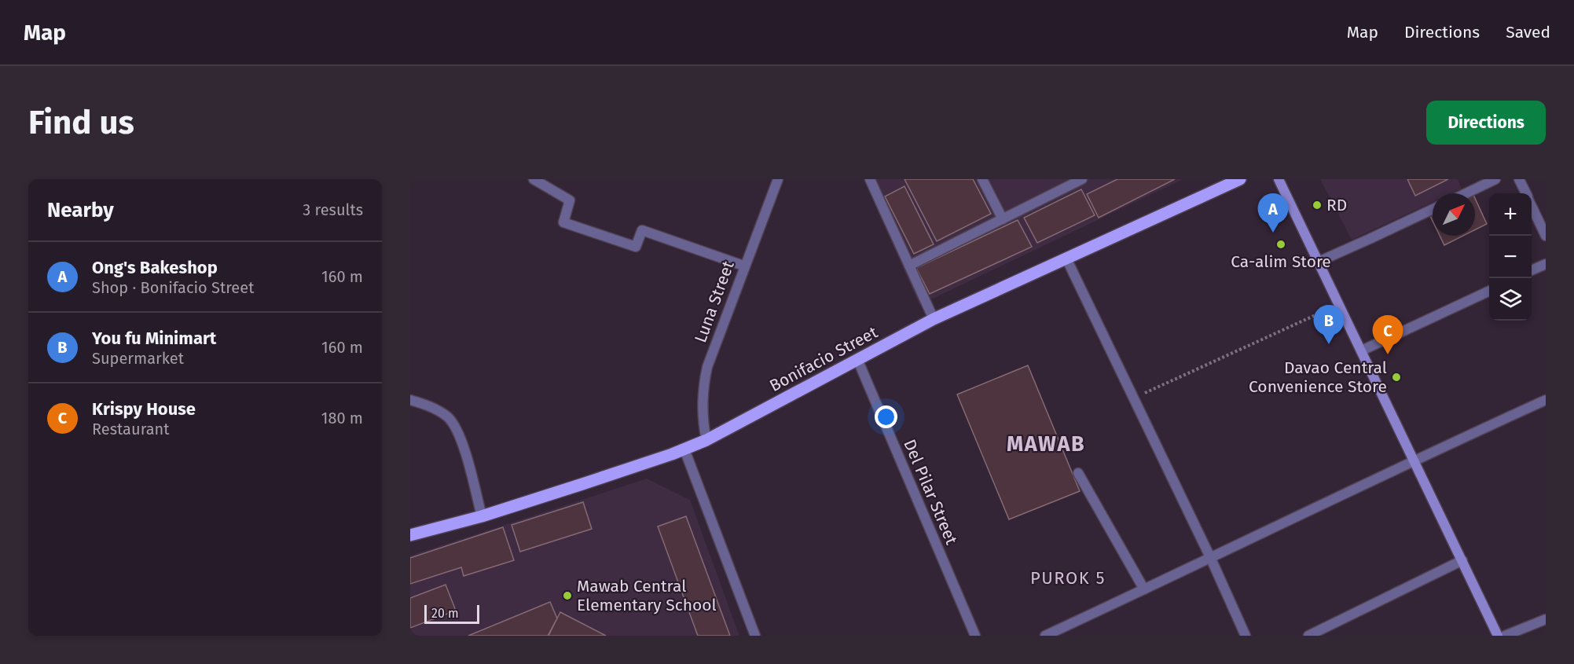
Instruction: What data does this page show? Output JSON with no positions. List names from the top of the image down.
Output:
{
  "streets": {
    "main road": ["Bonifacio Street"],
    "street": ["Luna Street", "Del Pilar Street"]
  },
  "crossings": [
    ["Luna Street", "Bonifacio Street"],
    ["Bonifacio Street", "Del Pilar Street"]
  ],
  "districts": ["MAWAB", "PUROK 5"],
  "places": [
    "RD",
    "Ca-alim Store",
    "Davao Central Convenience Store",
    "Mawab Central Elementary School"
  ],
  "scale_bar": "20 m",
  "north": "top right",
  "page": {
    "header": "Map",
    "nav": ["Map", "Directions", "Saved"],
    "buttons": "Directions",
    "title": "Find us",
    "heading": ["Nearby", "3 results"],
    "map_buttons": ["+", "−"],
    "pins": ["A", "B", "C"],
    "list": [
      {
        "mark": "A",
        "name": "Ong's Bakeshop",
        "note": "Shop · Bonifacio Street",
        "value": "160 m"
      },
      {
        "mark": "B",
        "name": "You fu Minimart",
        "note": "Supermarket",
        "value": "160 m"
      },
      {
        "mark": "C",
        "name": "Krispy House",
        "note": "Restaurant",
        "value": "180 m"
      }
    ],
    "scale": "20 m"
  }
}
